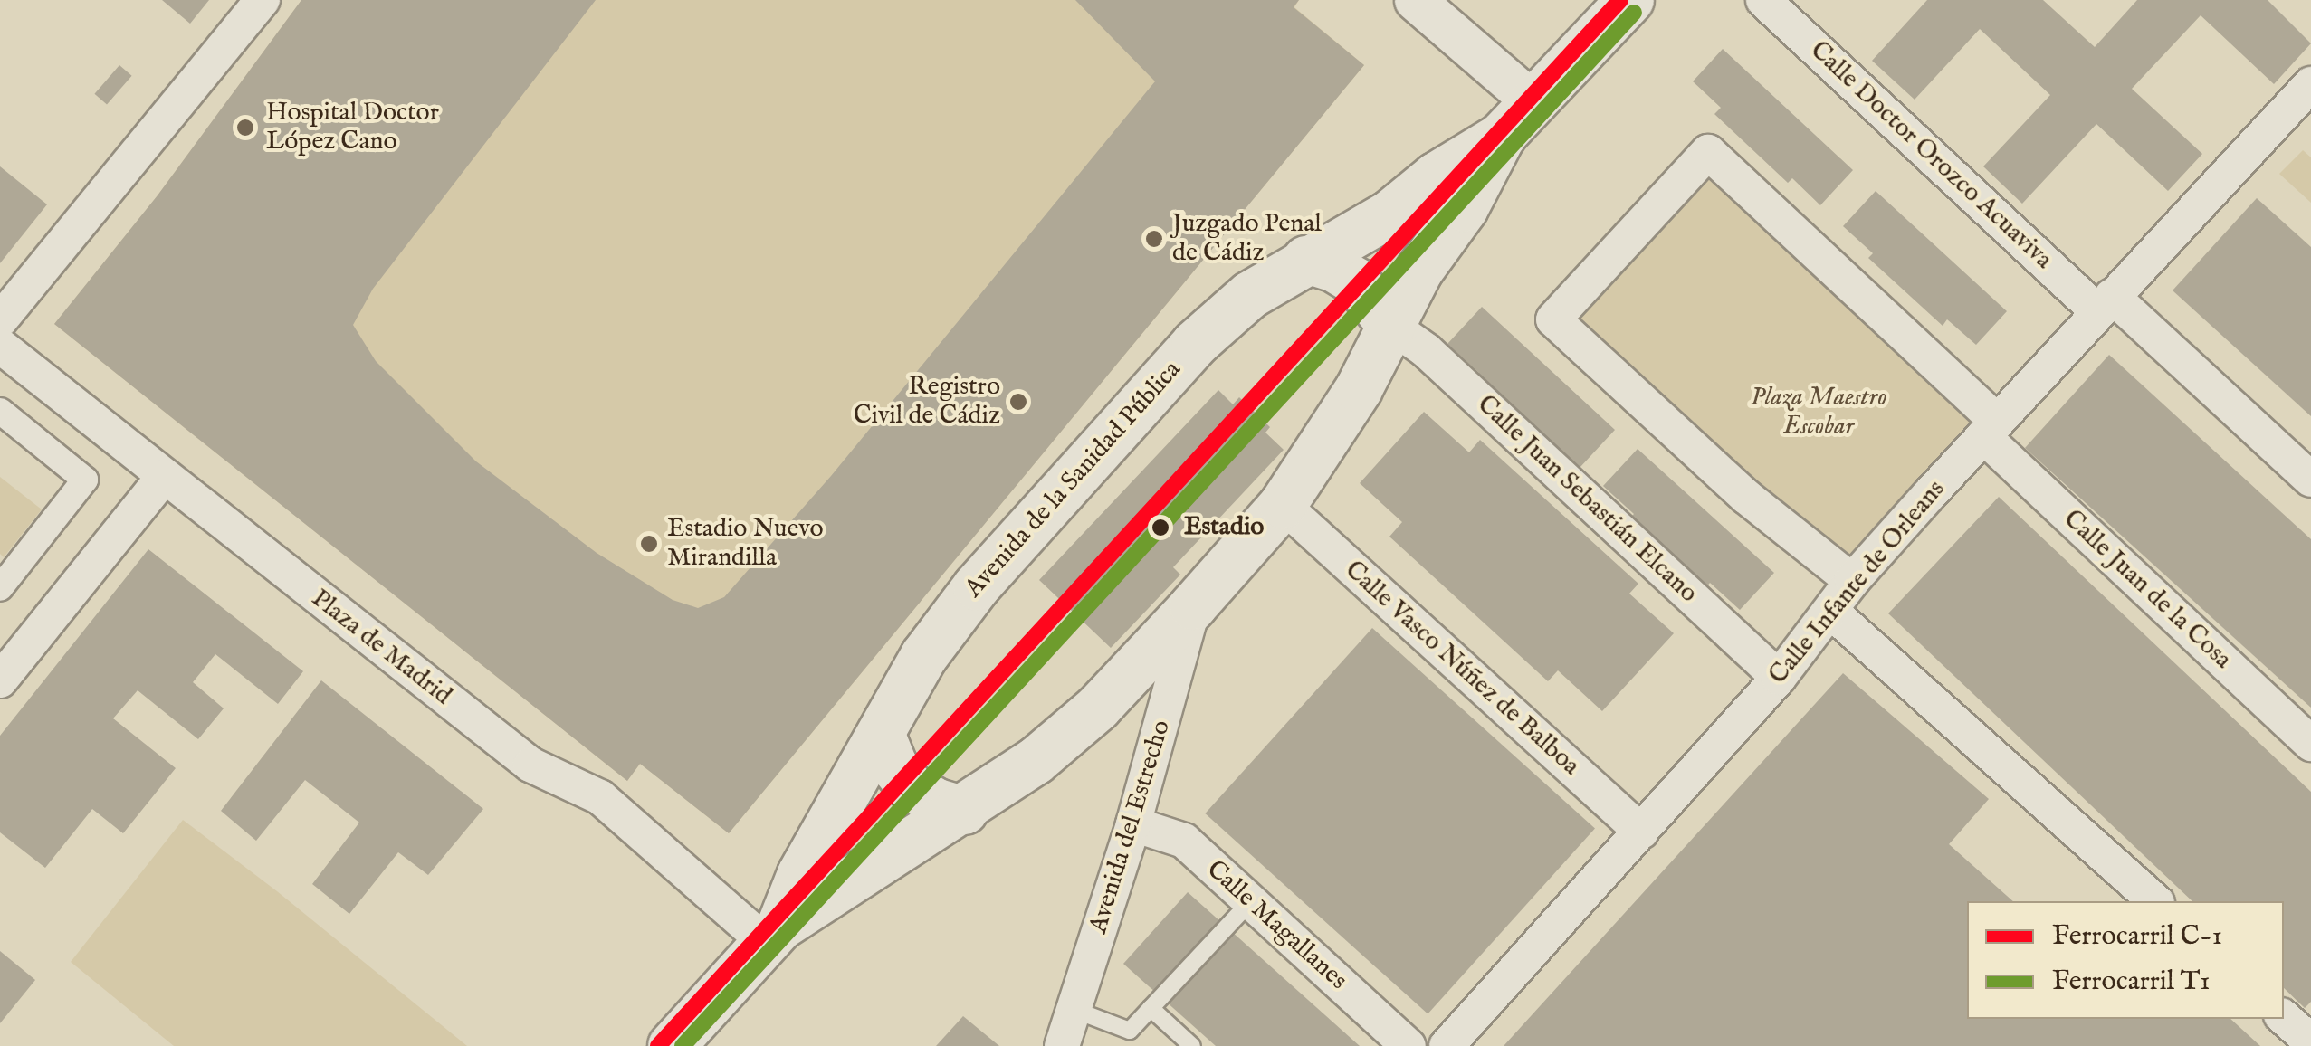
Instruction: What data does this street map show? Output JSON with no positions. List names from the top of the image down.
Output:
{
  "streets": {
    "main road": ["Avenida de la Sanidad Pública"],
    "street": [
      "Calle Doctor Orozco Acuaviva",
      "Calle Juan Sebastián Elcano",
      "Calle Infante de Orleans",
      "Calle Juan de la Cosa",
      "Plaza de Madrid",
      "Calle Vasco Núñez de Balboa",
      "Avenida del Estrecho",
      "Calle Magallanes"
    ]
  },
  "crossings": [
    ["Calle Doctor Orozco Acuaviva", "Calle Infante de Orleans"],
    ["Avenida de la Sanidad Pública", "Calle Juan Sebastián Elcano"],
    ["Avenida de la Sanidad Pública", "Plaza de Madrid"],
    ["Avenida de la Sanidad Pública", "Calle Vasco Núñez de Balboa"],
    ["Avenida de la Sanidad Pública", "Avenida del Estrecho"],
    ["Calle Juan Sebastián Elcano", "Calle Infante de Orleans"],
    ["Calle Infante de Orleans", "Calle Juan de la Cosa"],
    ["Calle Infante de Orleans", "Calle Vasco Núñez de Balboa"],
    ["Avenida del Estrecho", "Calle Magallanes"]
  ],
  "parks": ["Plaza Maestro Escobar"],
  "places": [
    "Hospital Doctor López Cano",
    "Juzgado Penal de Cádiz",
    "Registro Civil de Cádiz",
    "Estadio",
    "Estadio Nuevo Mirandilla"
  ],
  "lines": ["rail line C-1", "rail line T1"],
  "legend": ["Ferrocarril C-1", "Ferrocarril T1"]
}
